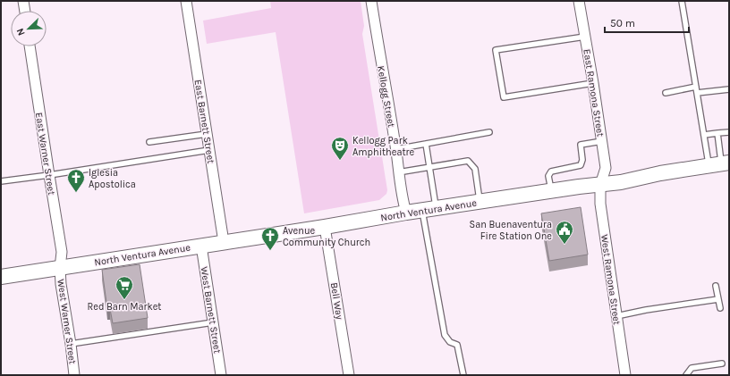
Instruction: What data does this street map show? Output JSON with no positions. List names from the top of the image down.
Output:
{
  "streets": {
    "main road": ["North Ventura Avenue"],
    "street": [
      "East Ramona Street",
      "Kellogg Street",
      "East Barnett Street",
      "East Warner Street",
      "West Ramona Street",
      "Bell Way",
      "West Barnett Street",
      "West Warner Street"
    ]
  },
  "crossings": [
    ["East Ramona Street", "North Ventura Avenue"],
    ["East Ramona Street", "West Ramona Street"],
    ["Kellogg Street", "North Ventura Avenue"],
    ["East Barnett Street", "North Ventura Avenue"],
    ["East Warner Street", "North Ventura Avenue"],
    ["East Warner Street", "West Warner Street"],
    ["North Ventura Avenue", "West Ramona Street"],
    ["North Ventura Avenue", "Bell Way"],
    ["North Ventura Avenue", "West Barnett Street"],
    ["North Ventura Avenue", "West Warner Street"]
  ],
  "places": {
    "theatre": ["Kellogg Park Amphitheatre"],
    "church": ["Iglesia Apostolica", "Avenue Community Church"],
    "public building": ["San Buenaventura Fire Station One"],
    "supermarket": ["Red Barn Market"]
  },
  "scale_bar": "50 m",
  "north": "bottom left"
}
